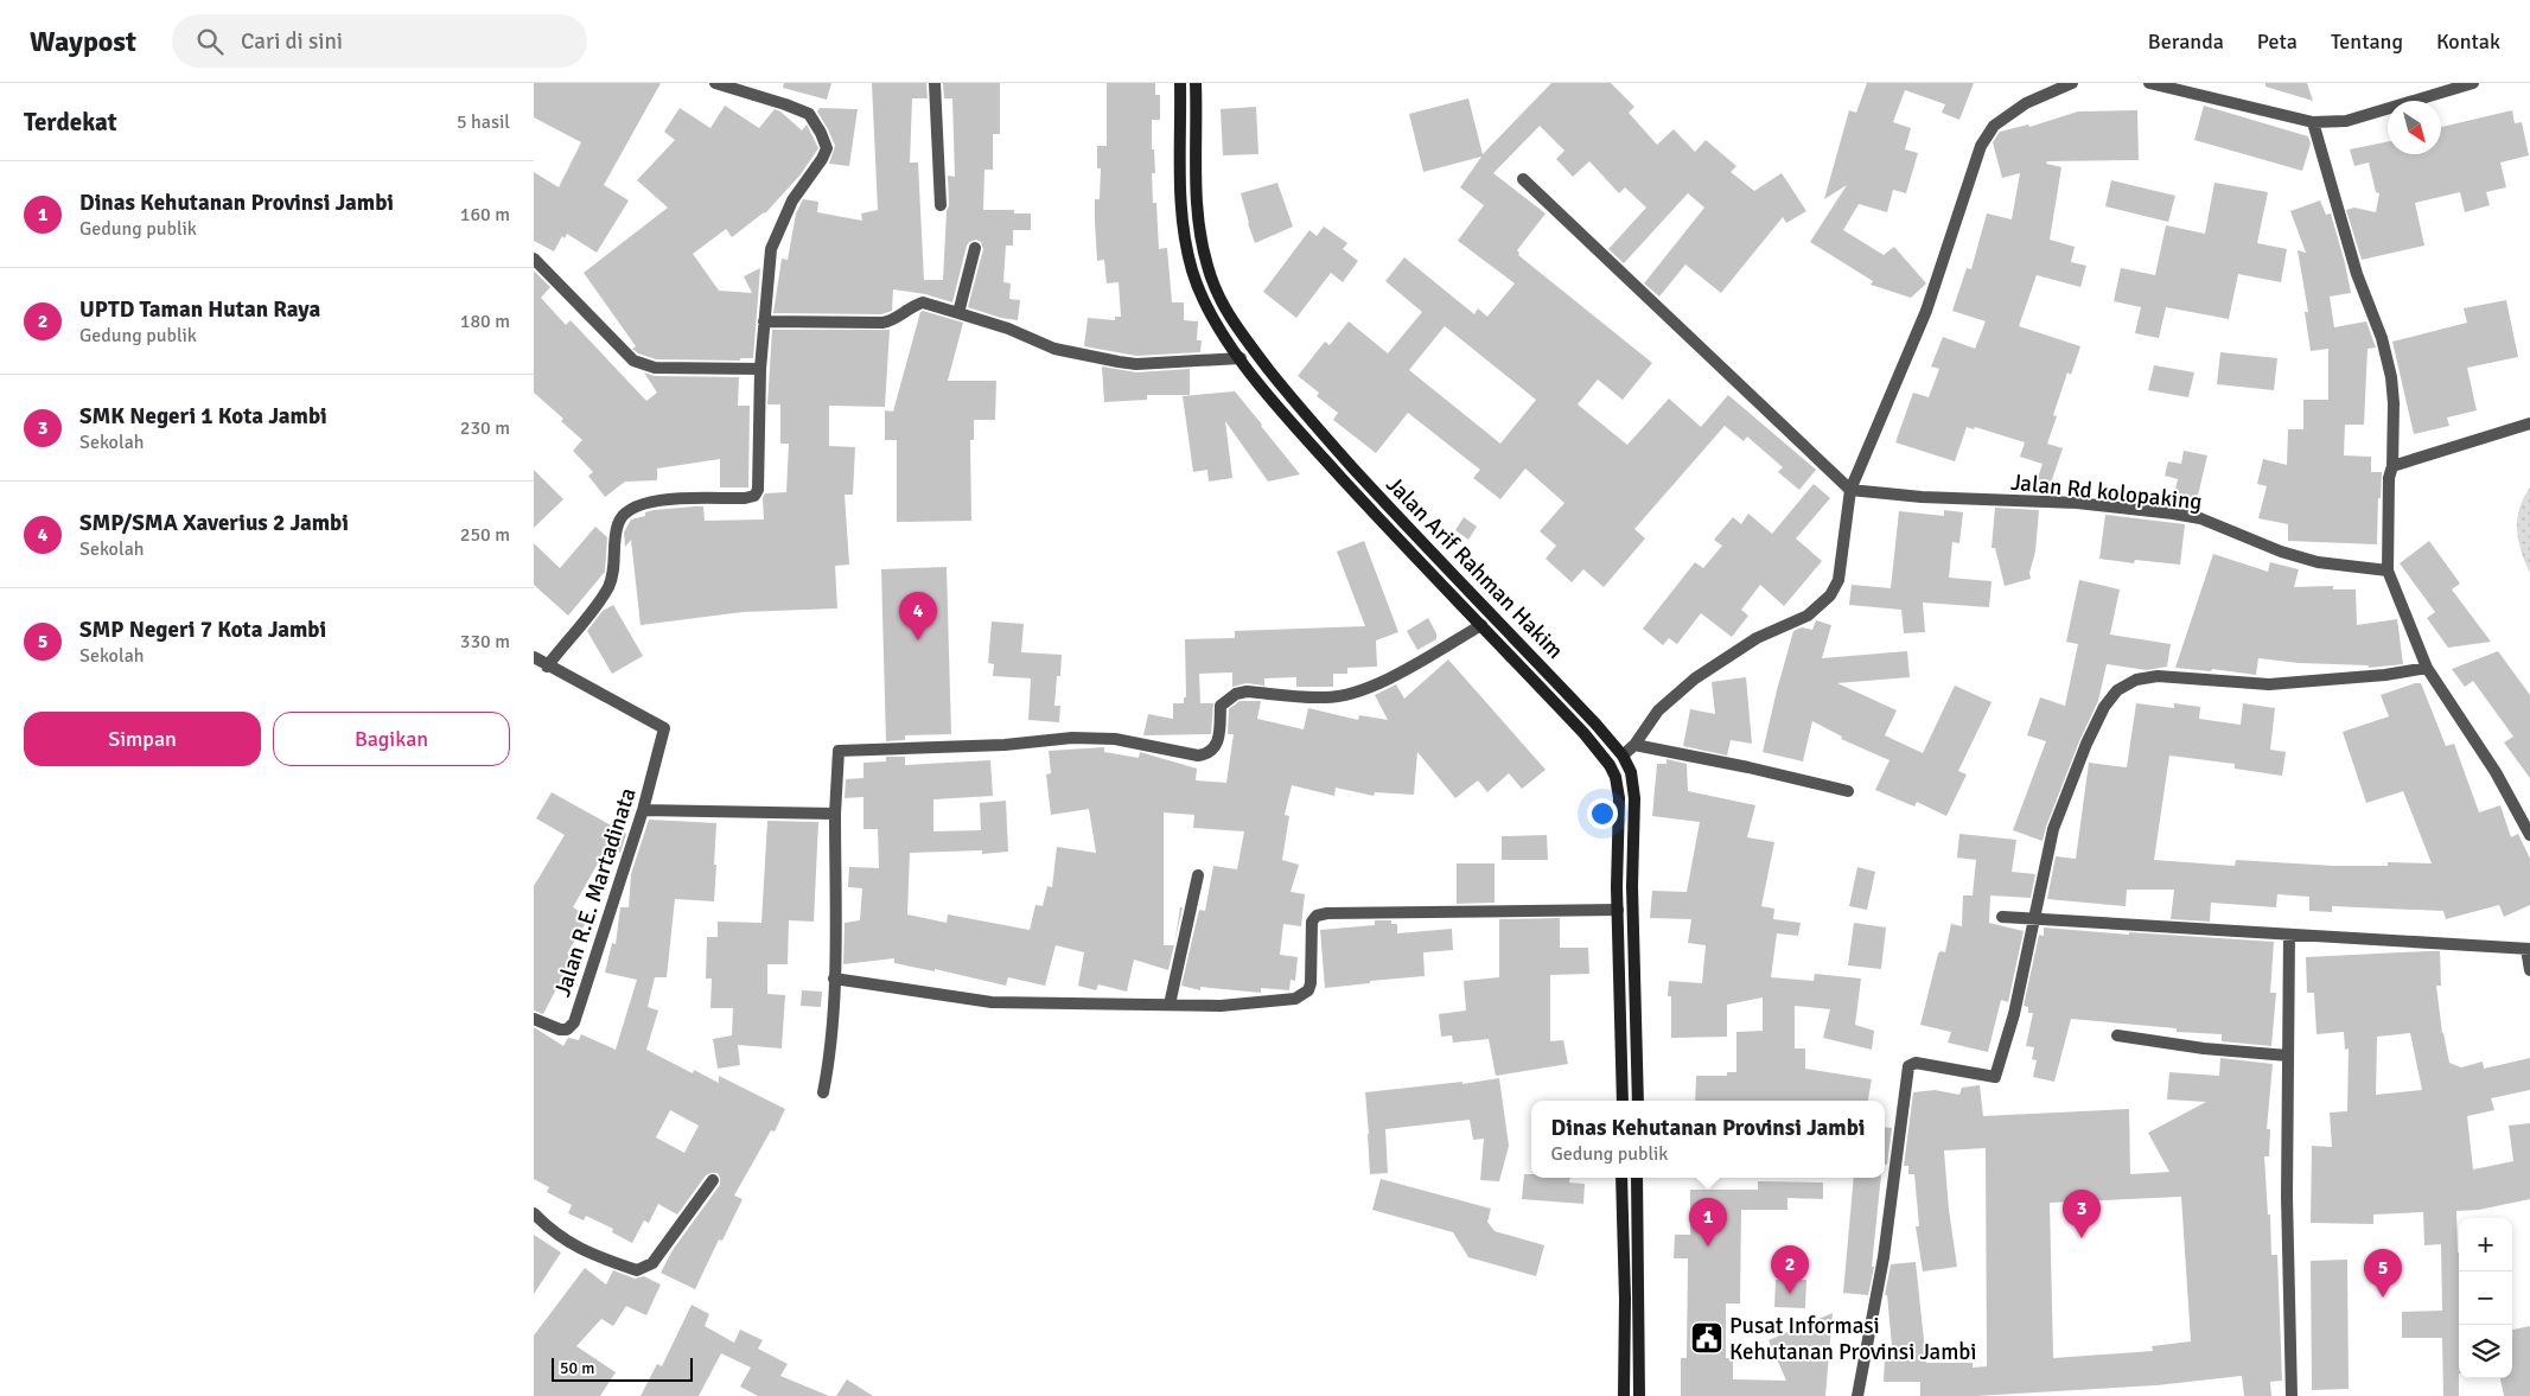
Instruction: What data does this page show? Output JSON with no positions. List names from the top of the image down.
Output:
{
  "streets": {
    "main road": ["Jalan Arif Rahman Hakim"],
    "street": ["Jalan Rd kolopaking", "Jalan R.E. Martadinata"]
  },
  "places": {
    "public building": ["Pusat Informasi Kehutanan Provinsi Jambi"]
  },
  "scale_bar": "50 m",
  "north": "bottom right",
  "page": {
    "header": "Waypost",
    "search": "Cari di sini",
    "nav": [
      "Beranda",
      "Peta",
      "Tentang",
      "Kontak"
    ],
    "heading": ["Terdekat", "5 hasil"],
    "list": [
      {
        "mark": "1",
        "name": "Dinas Kehutanan Provinsi Jambi",
        "note": "Gedung publik",
        "value": "160 m"
      },
      {
        "mark": "2",
        "name": "UPTD Taman Hutan Raya",
        "note": "Gedung publik",
        "value": "180 m"
      },
      {
        "mark": "3",
        "name": "SMK Negeri 1 Kota Jambi",
        "note": "Sekolah",
        "value": "230 m"
      },
      {
        "mark": "4",
        "name": "SMP/SMA Xaverius 2 Jambi",
        "note": "Sekolah",
        "value": "250 m"
      },
      {
        "mark": "5",
        "name": "SMP Negeri 7 Kota Jambi",
        "note": "Sekolah",
        "value": "330 m"
      }
    ],
    "pins": [
      "4",
      "3",
      "1",
      "2",
      "5"
    ],
    "buttons": ["Simpan", "Bagikan"],
    "popup": ["Dinas Kehutanan Provinsi Jambi", "Gedung publik"],
    "map_buttons": ["+", "−"],
    "scale": "50 m"
  }
}
